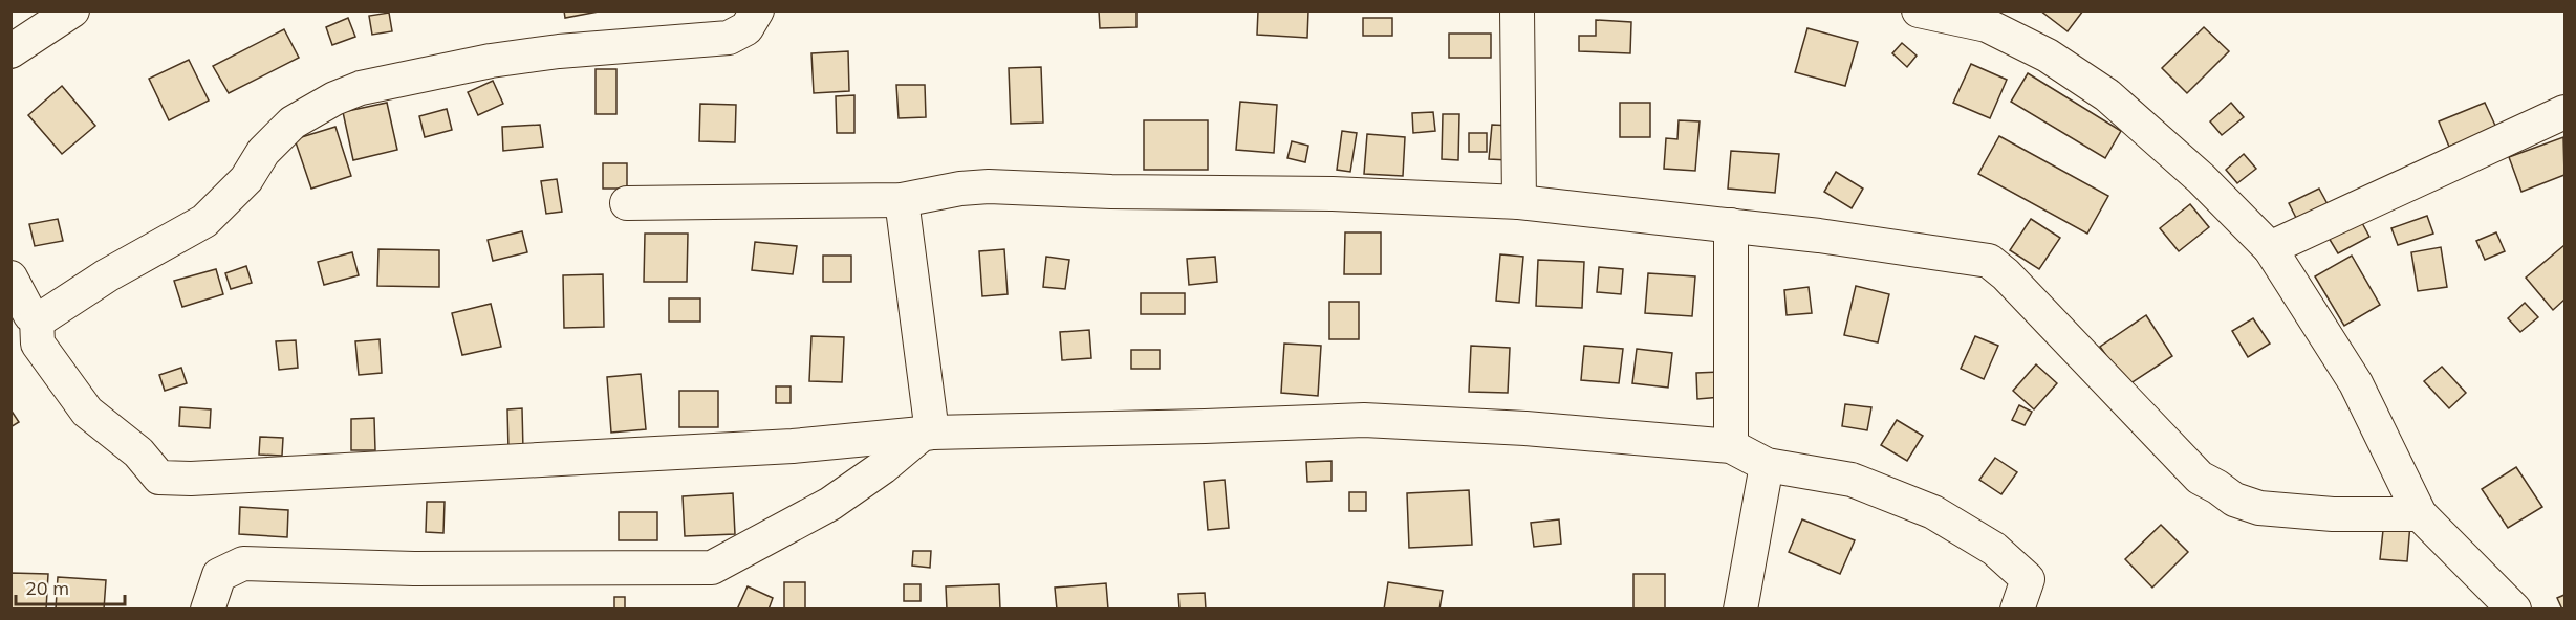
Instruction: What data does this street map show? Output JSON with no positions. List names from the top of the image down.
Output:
{
  "scale_bar": "20 m"
}
